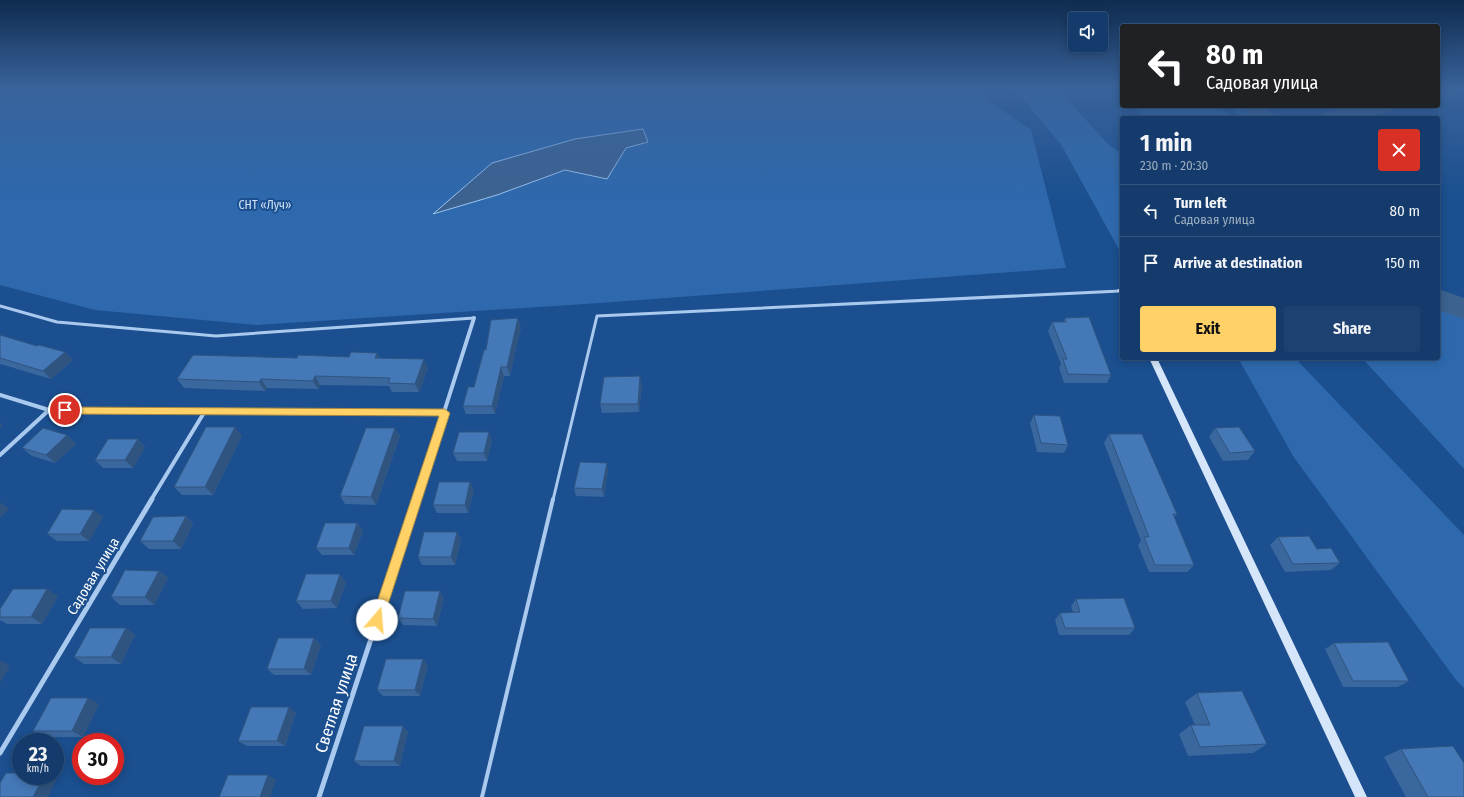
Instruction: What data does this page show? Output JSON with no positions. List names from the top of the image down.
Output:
{
  "streets": {
    "street": ["Садовая улица", "Светлая улица"]
  },
  "parks": ["СНТ «Луч»"],
  "page": {
    "turn": ["80 m", "Садовая улица"],
    "heading": ["1 min", "230 m · 20:30"],
    "list": [
      {
        "name": "Turn left",
        "note": "Садовая улица",
        "value": "80 m"
      },
      {
        "name": "Arrive at destination",
        "value": "150 m"
      }
    ],
    "buttons": ["Exit", "Share"],
    "speed": "23 km/h",
    "limit": "30"
  }
}
